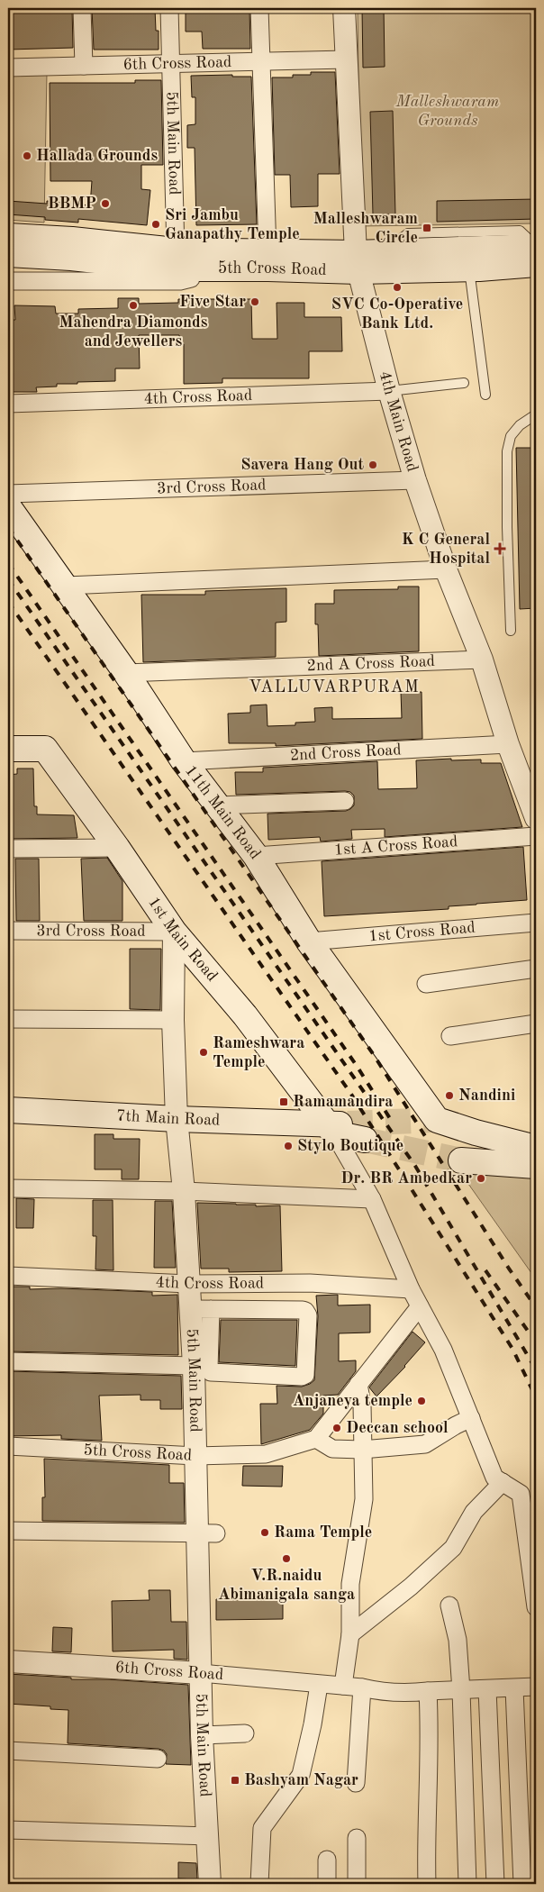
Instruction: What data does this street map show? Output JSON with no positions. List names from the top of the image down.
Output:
{
  "streets": {
    "main road": [
      "5th Cross Road",
      "11th Main Road",
      "1st Main Road",
      "7th Main Road"
    ],
    "street": [
      "6th Cross Road",
      "5th Main Road",
      "4th Cross Road",
      "4th Main Road",
      "3rd Cross Road",
      "2nd A Cross Road",
      "2nd Cross Road",
      "1st A Cross Road",
      "1st Cross Road"
    ]
  },
  "crossings": [
    ["6th Cross Road", "5th Main Road"],
    ["6th Cross Road", "4th Main Road"],
    ["5th Main Road", "5th Cross Road"],
    ["5th Main Road", "4th Cross Road"],
    ["5th Main Road", "3rd Cross Road"],
    ["5th Main Road", "1st Main Road"],
    ["5th Main Road", "7th Main Road"],
    ["5th Cross Road", "4th Main Road"],
    ["4th Cross Road", "4th Main Road"],
    ["4th Main Road", "3rd Cross Road"],
    ["4th Main Road", "2nd A Cross Road"],
    ["4th Main Road", "2nd Cross Road"],
    ["3rd Cross Road", "1st Main Road"],
    ["2nd A Cross Road", "11th Main Road"],
    ["2nd Cross Road", "11th Main Road"],
    ["11th Main Road", "1st A Cross Road"],
    ["11th Main Road", "1st Cross Road"],
    ["1st Main Road", "7th Main Road"]
  ],
  "districts": ["VALLUVARPURAM"],
  "parks": ["Malleshwaram Grounds"],
  "places": {
    "other": [
      "Hallada Grounds",
      "BBMP",
      "Sri Jambu Ganapathy Temple",
      "SVC Co-Operative Bank Ltd.",
      "Five Star",
      "Mahendra Diamonds and Jewellers",
      "Savera Hang Out",
      "Rameshwara Temple",
      "Nandini",
      "Stylo Boutique",
      "Dr. BR Ambedkar",
      "Anjaneya temple",
      "Deccan school",
      "Rama Temple",
      "V.R.naidu Abimanigala sanga"
    ],
    "transit": ["Malleshwaram Circle", "Ramamandira", "Bashyam Nagar"],
    "health": ["K C General Hospital"]
  }
}
